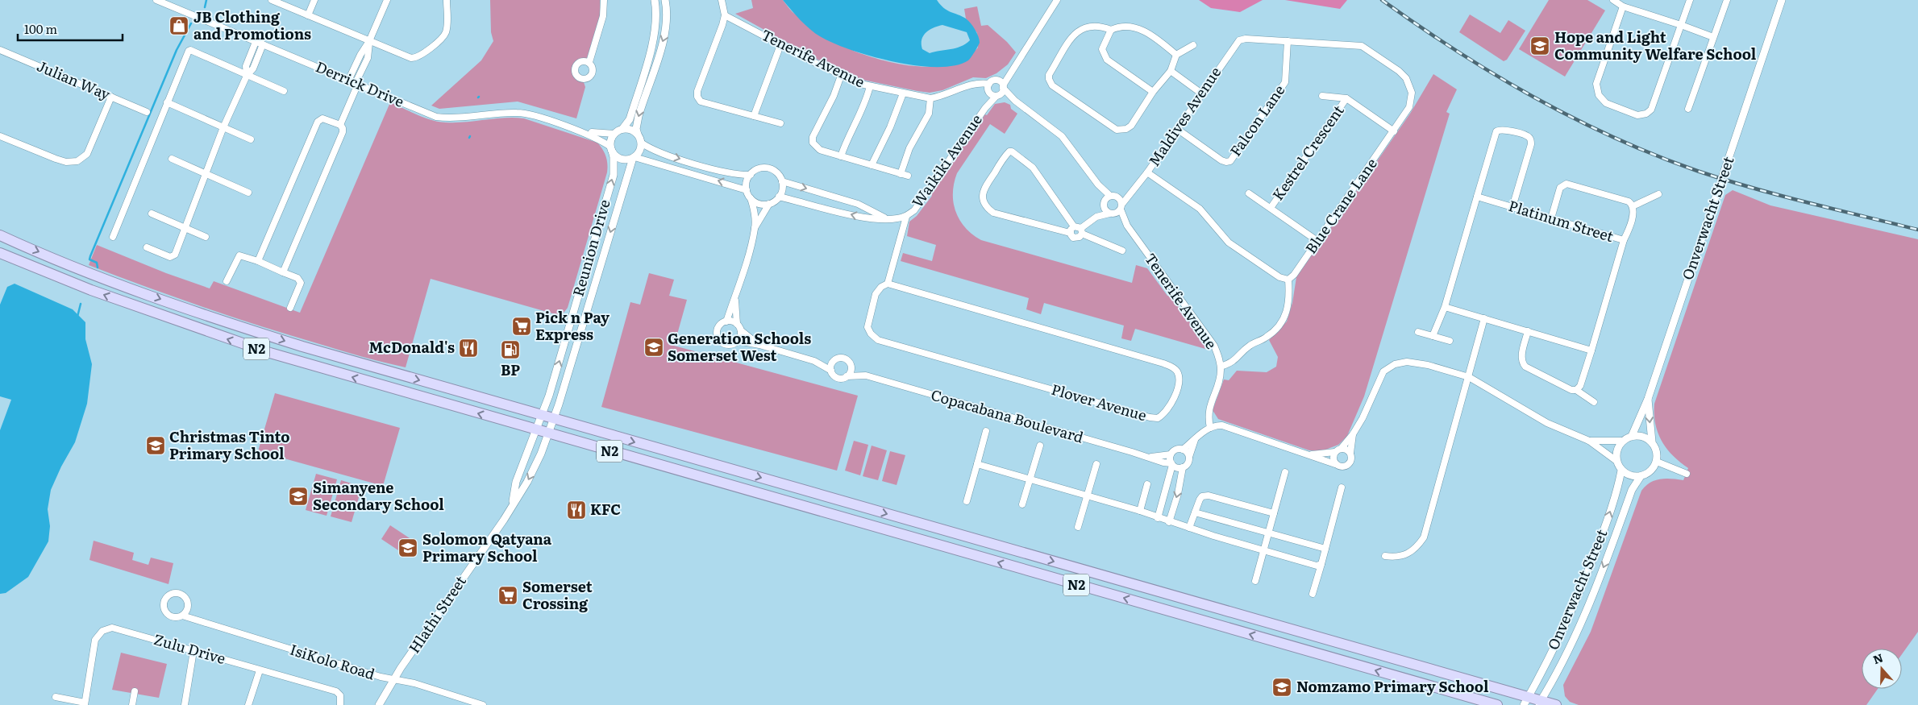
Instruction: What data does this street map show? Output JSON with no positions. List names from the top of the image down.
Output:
{
  "streets": {
    "highway": ["N2"],
    "street": [
      "Tenerife Avenue",
      "Julian Way",
      "Derrick Drive",
      "Maldives Avenue",
      "Falcon Lane",
      "Kestrel Crescent",
      "Waikiki Avenue",
      "Blue Crane Lane",
      "Onverwacht Street",
      "Platinum Street",
      "Reunion Drive",
      "Plover Avenue",
      "Copacabana Boulevard",
      "Hlathi Street",
      "Zulu Drive",
      "IsiKolo Road"
    ]
  },
  "crossings": [
    ["Tenerife Avenue", "Maldives Avenue"],
    ["Tenerife Avenue", "Waikiki Avenue"],
    ["Derrick Drive", "Reunion Drive"],
    ["Maldives Avenue", "Falcon Lane"],
    ["Maldives Avenue", "Blue Crane Lane"],
    ["Falcon Lane", "Blue Crane Lane"],
    ["Kestrel Crescent", "Blue Crane Lane"],
    ["Waikiki Avenue", "Plover Avenue"],
    ["Onverwacht Street", "N2"],
    ["Reunion Drive", "N2"],
    ["Reunion Drive", "Hlathi Street"],
    ["N2", "Hlathi Street"],
    ["Hlathi Street", "IsiKolo Road"]
  ],
  "places": {
    "shop": ["JB Clothing and Promotions"],
    "school or university": [
      "Hope and Light Community Welfare School",
      "Generation Schools Somerset West",
      "Christmas Tinto Primary School",
      "Simanyene Secondary School",
      "Solomon Qatyana Primary School",
      "Nomzamo Primary School"
    ],
    "supermarket": ["Pick n Pay Express", "Somerset Crossing"],
    "restaurant": ["McDonald's", "KFC"],
    "fuel station": ["BP"]
  },
  "scale_bar": "100 m",
  "north": "top"
}
